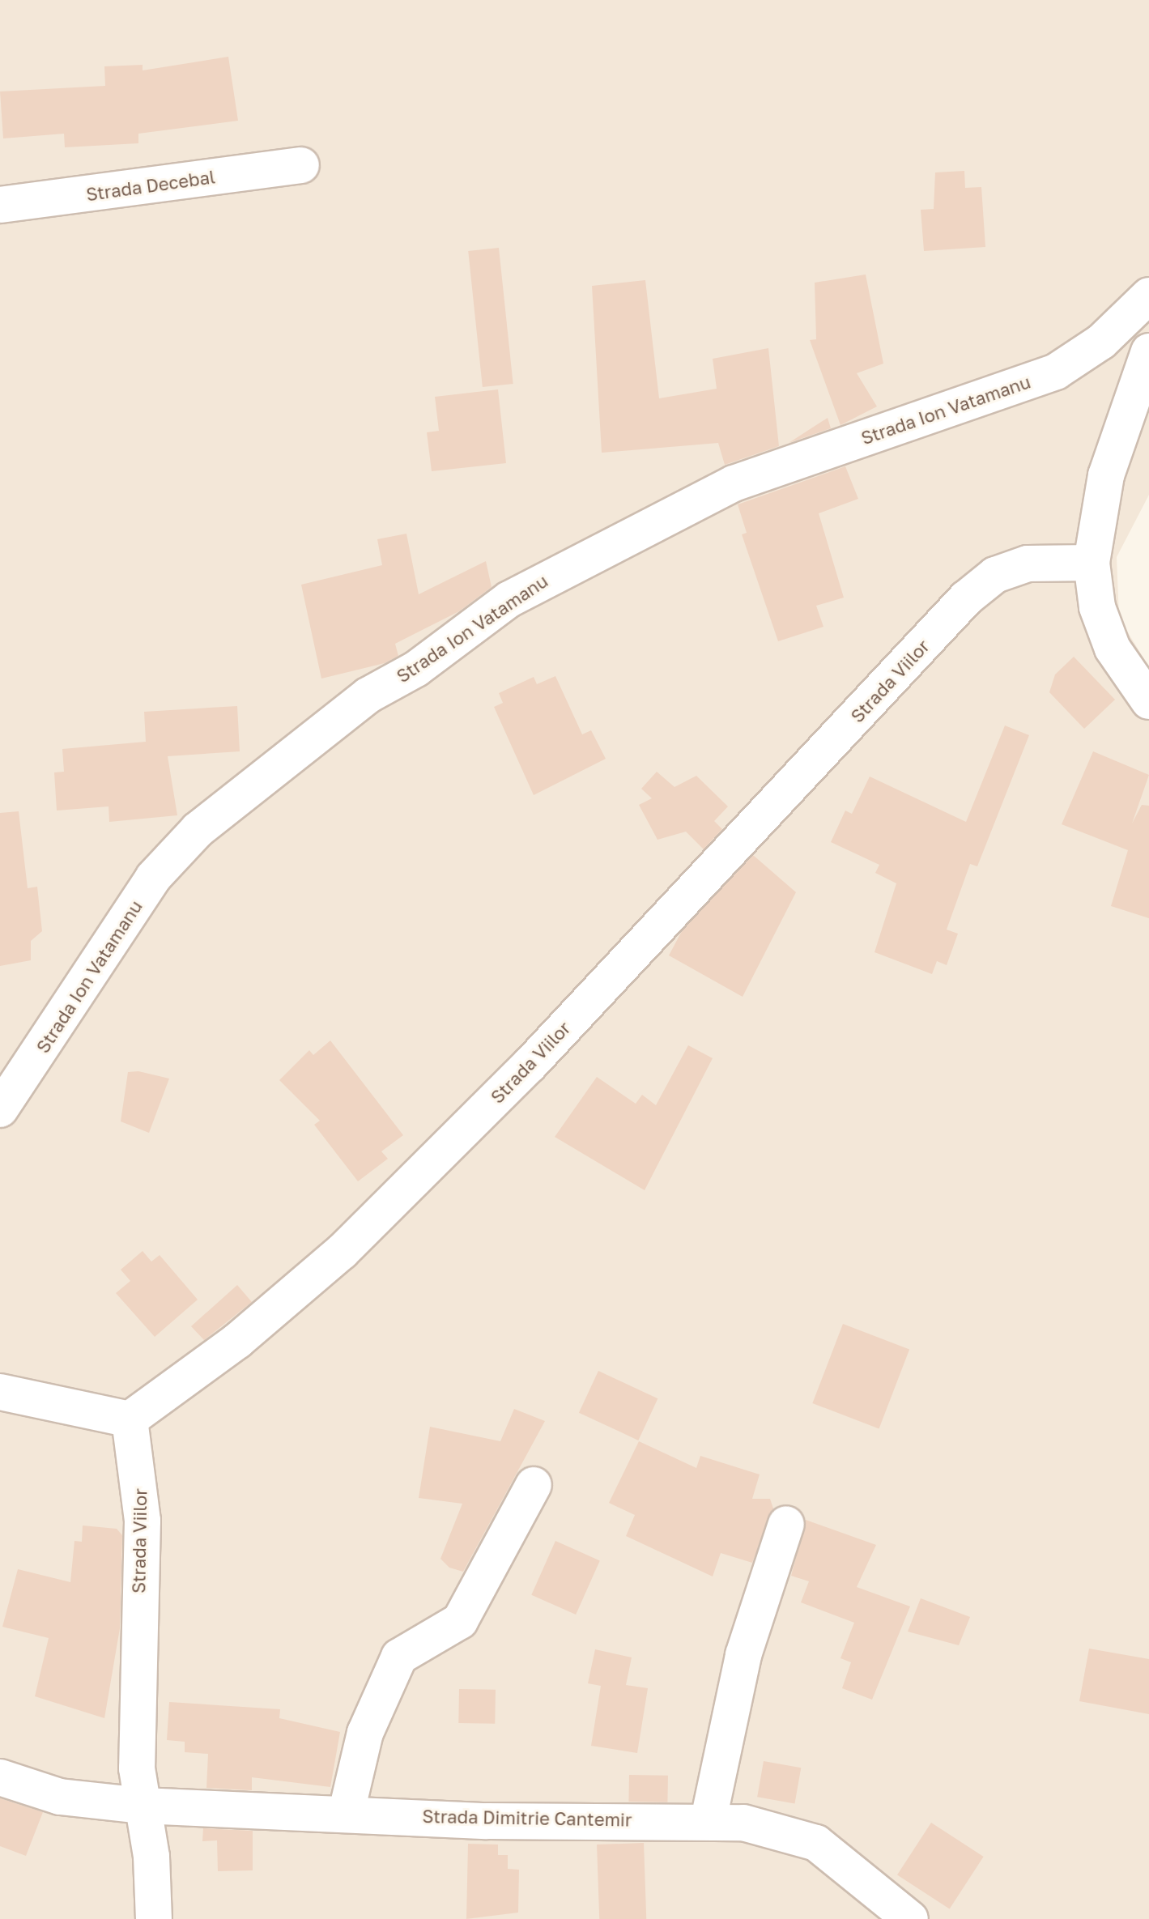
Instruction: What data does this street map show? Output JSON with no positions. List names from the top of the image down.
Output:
{
  "streets": {
    "street": [
      "Strada Decebal",
      "Strada Ion Vatamanu",
      "Strada Viilor",
      "Strada Dimitrie Cantemir"
    ]
  },
  "crossings": [
    ["Strada Viilor", "Strada Dimitrie Cantemir"]
  ]
}
